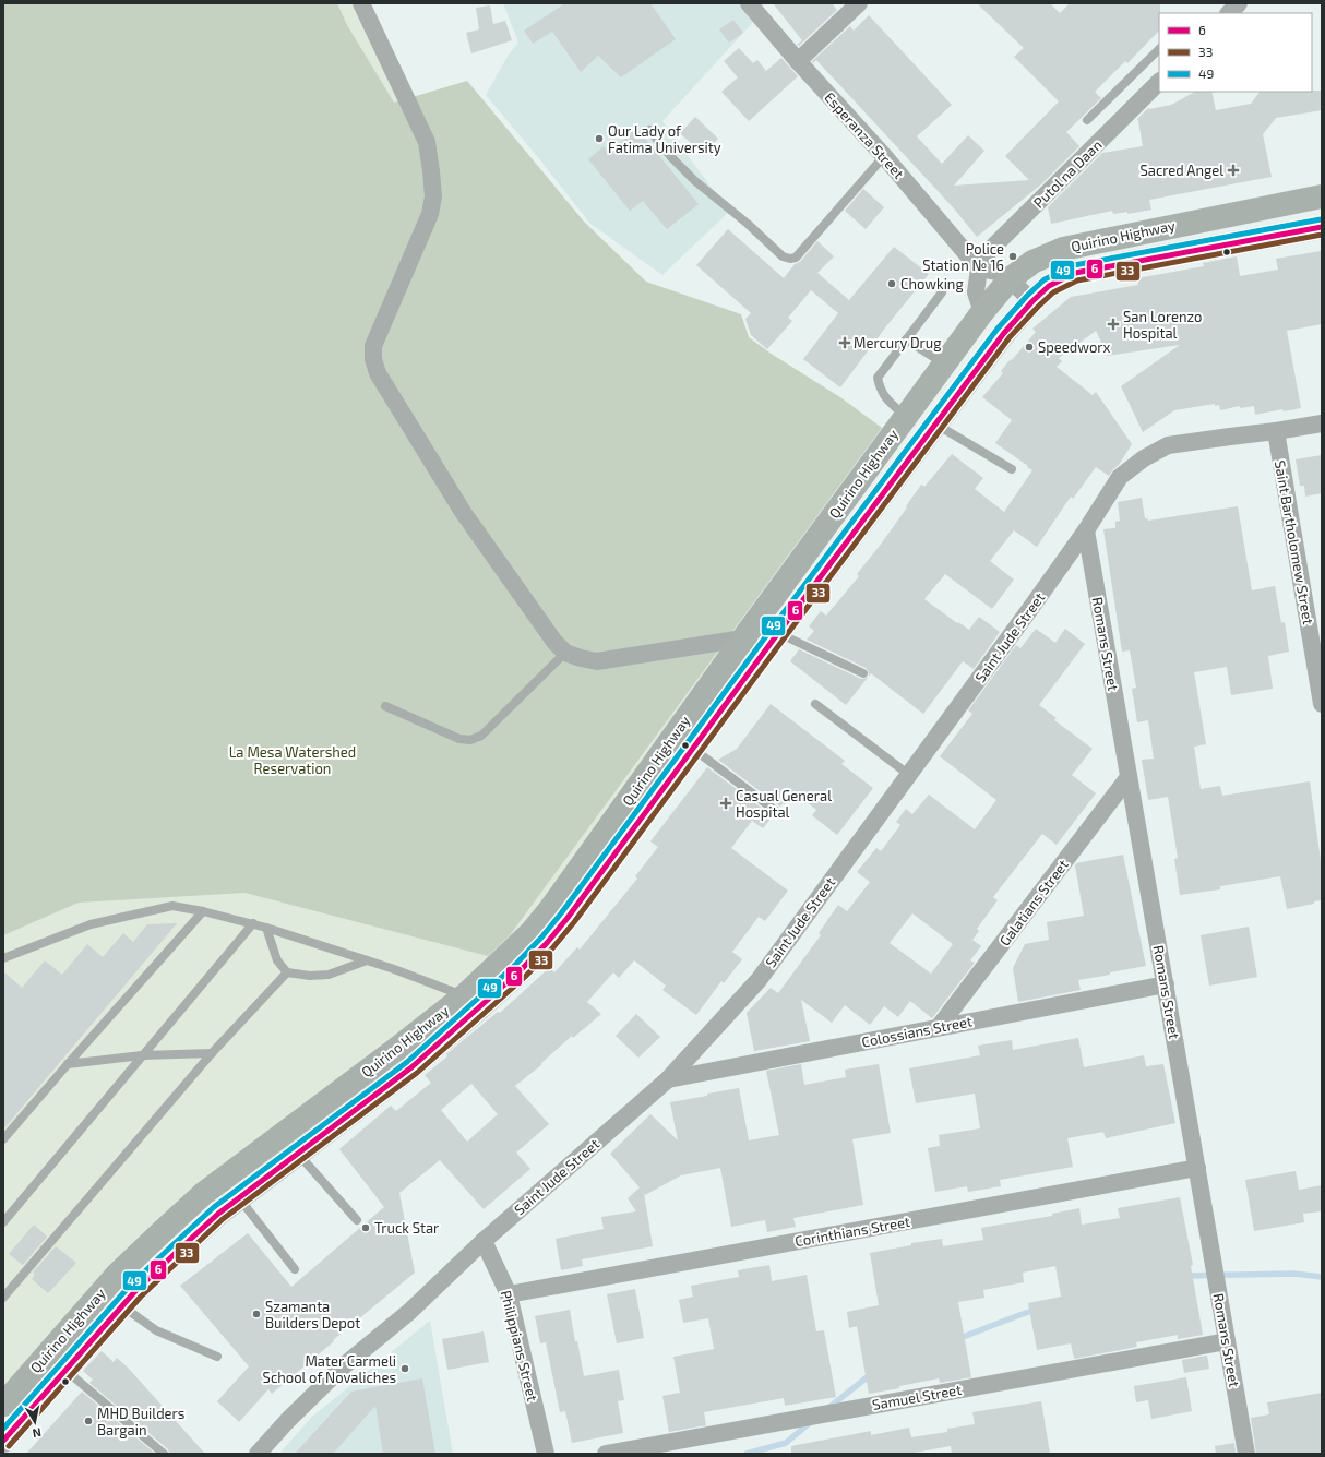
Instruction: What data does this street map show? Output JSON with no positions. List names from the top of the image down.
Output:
{
  "streets": {
    "main road": ["Quirino Highway"],
    "street": [
      "Esperanza Street",
      "Putol na Daan",
      "Saint Bartholomew Street",
      "Saint Jude Street",
      "Romans Street",
      "Galatians Street",
      "Colossians Street",
      "Corinthians Street",
      "Philippians Street",
      "Samuel Street"
    ]
  },
  "crossings": [
    ["Esperanza Street", "Putol na Daan"],
    ["Saint Bartholomew Street", "Saint Jude Street"],
    ["Saint Jude Street", "Romans Street"],
    ["Saint Jude Street", "Colossians Street"],
    ["Saint Jude Street", "Philippians Street"],
    ["Romans Street", "Galatians Street"],
    ["Romans Street", "Colossians Street"],
    ["Romans Street", "Corinthians Street"],
    ["Romans Street", "Samuel Street"],
    ["Galatians Street", "Colossians Street"],
    ["Corinthians Street", "Philippians Street"]
  ],
  "parks": ["La Mesa Watershed Reservation"],
  "places": {
    "other": [
      "Our Lady of Fatima University",
      "Police Station № 16",
      "Chowking",
      "Speedworx",
      "Truck Star",
      "Szamanta Builders Depot",
      "Mater Carmeli School of Novaliches",
      "MHD Builders Bargain"
    ],
    "health": [
      "Sacred Angel",
      "San Lorenzo Hospital",
      "Mercury Drug",
      "Casual General Hospital"
    ]
  },
  "lines": ["transit line 49", "transit line 6", "transit line 33"],
  "legend": ["6", "33", "49"],
  "north": "bottom"
}
